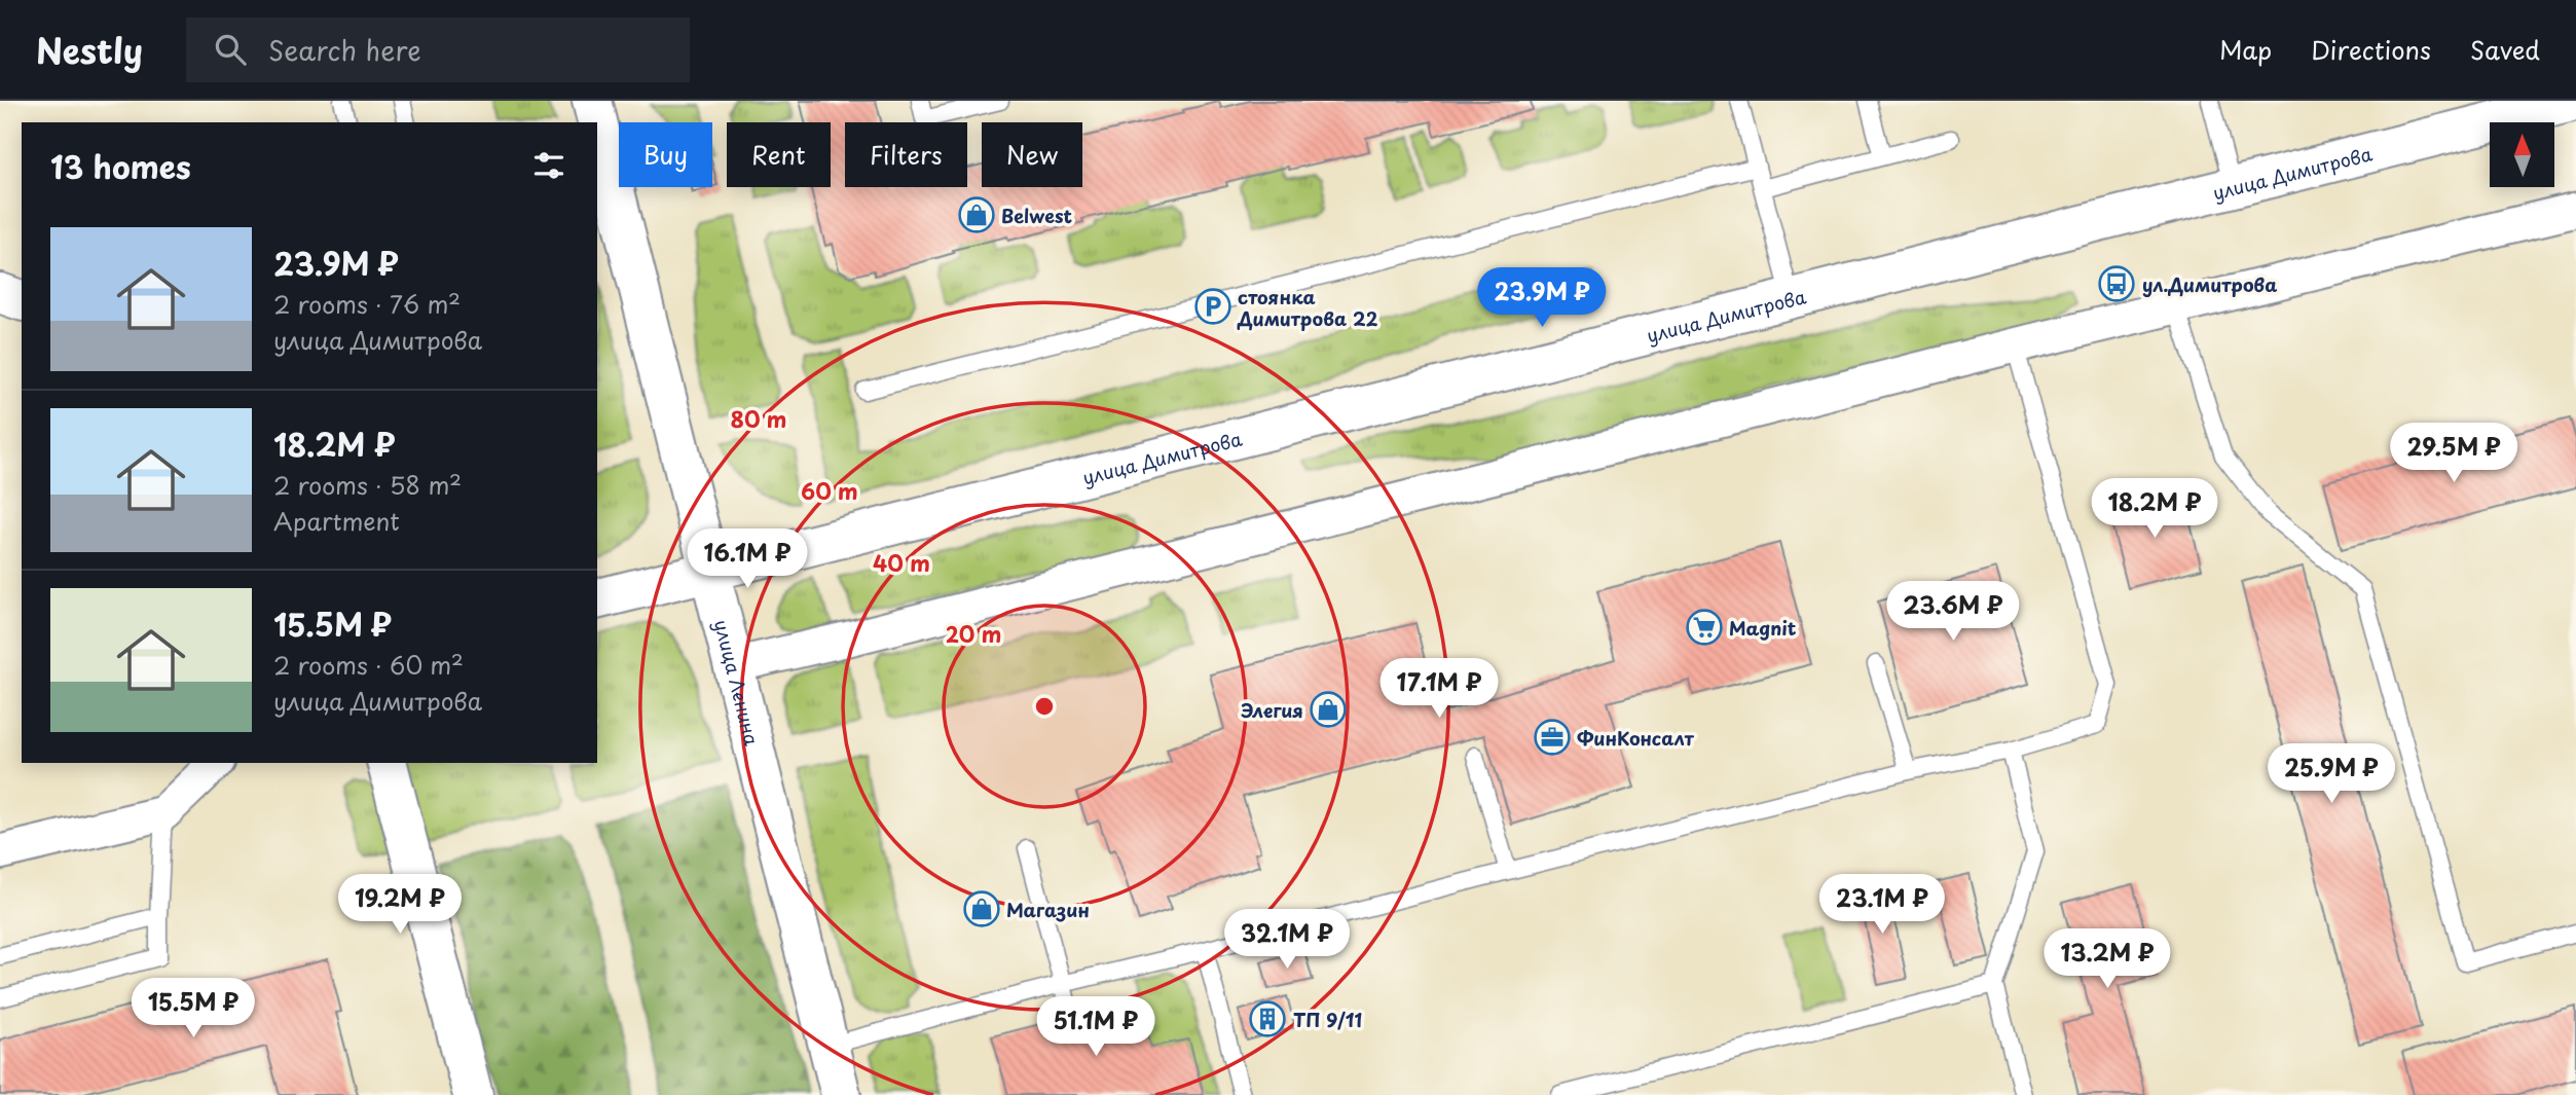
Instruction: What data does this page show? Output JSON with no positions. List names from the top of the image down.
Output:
{
  "streets": {
    "main road": ["улица Димитрова", "улица Ленина"]
  },
  "crossings": [
    ["улица Димитрова", "улица Ленина"]
  ],
  "places": {
    "shop": ["Belwest", "Элегия", "Магазин"],
    "bus stop": ["ул.Димитрова"],
    "parking": ["стоянка Димитрова 22"],
    "supermarket": ["Magnit"],
    "office": ["ФинКонсалт"],
    "building": ["ТП 9/11"]
  },
  "north": "top",
  "page": {
    "header": "Nestly",
    "search": "Search here",
    "nav": ["Map", "Directions", "Saved"],
    "chip": [
      "Buy",
      "Rent",
      "Filters",
      "New"
    ],
    "heading": "13 homes",
    "list": [
      {
        "name": "23.9M ₽",
        "note": "2 rooms · 76 m² · улица Димитрова"
      },
      {
        "name": "18.2M ₽",
        "note": "2 rooms · 58 m² · Apartment"
      },
      {
        "name": "15.5M ₽",
        "note": "2 rooms · 60 m² · улица Димитрова"
      }
    ],
    "price": [
      "23.9M ₽",
      "29.5M ₽",
      "18.2M ₽",
      "16.1M ₽",
      "23.6M ₽",
      "17.1M ₽",
      "25.9M ₽",
      "19.2M ₽",
      "23.1M ₽",
      "32.1M ₽",
      "13.2M ₽",
      "15.5M ₽",
      "51.1M ₽"
    ]
  },
  "rings": [
    "80 m",
    "60 m",
    "40 m",
    "20 m"
  ]
}
